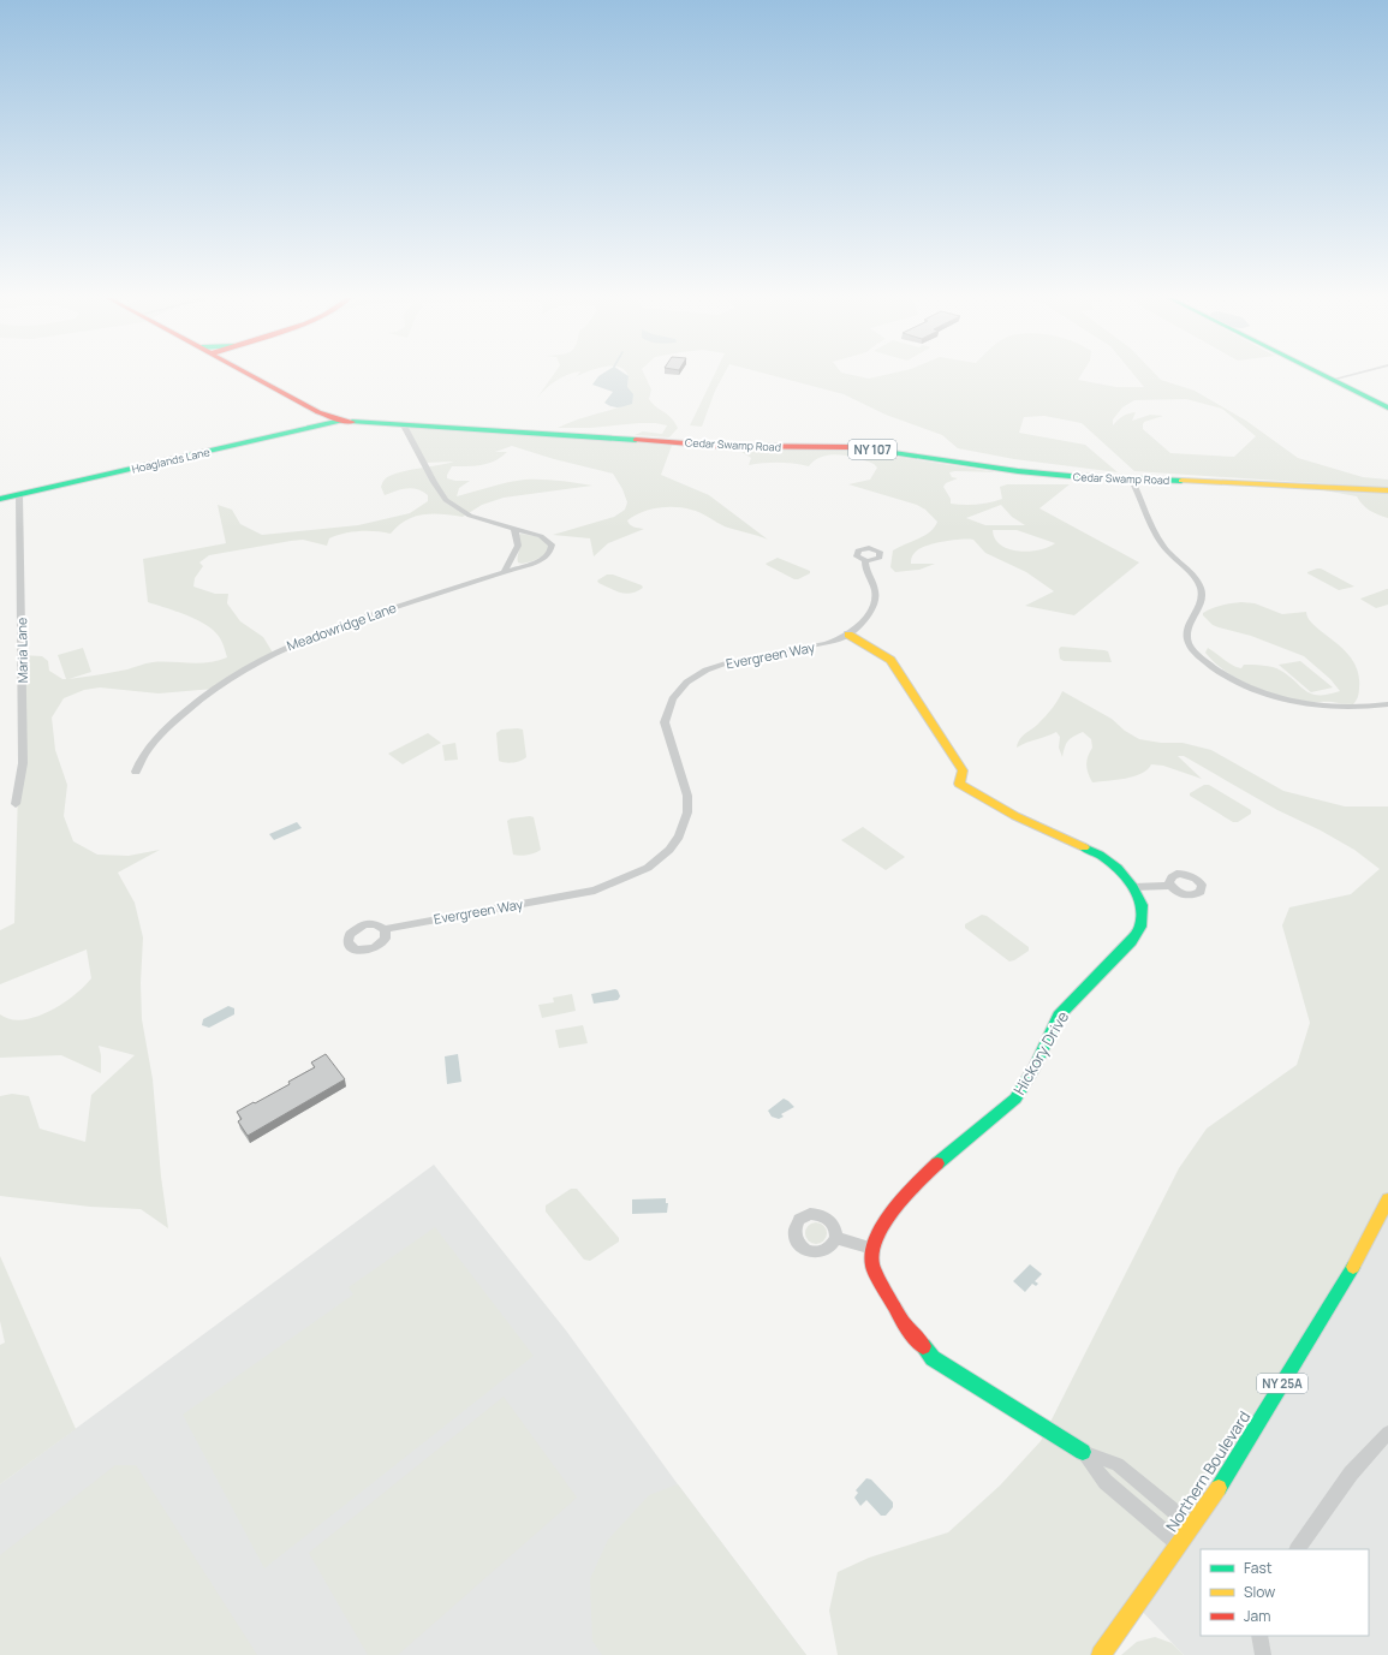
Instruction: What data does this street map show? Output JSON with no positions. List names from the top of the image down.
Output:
{
  "streets": {
    "main road": [
      "Cedar Swamp Road",
      "NY 107",
      "Hoaglands Lane",
      "Hickory Drive",
      "NY 25A",
      "Northern Boulevard"
    ],
    "street": ["Meadowridge Lane", "Maria Lane", "Evergreen Way"]
  },
  "crossings": [
    ["Cedar Swamp Road", "Hoaglands Lane"],
    ["Cedar Swamp Road", "Meadowridge Lane"],
    ["Hoaglands Lane", "Maria Lane"],
    ["Evergreen Way", "Hickory Drive"]
  ],
  "legend": ["Fast", "Slow", "Jam"]
}
